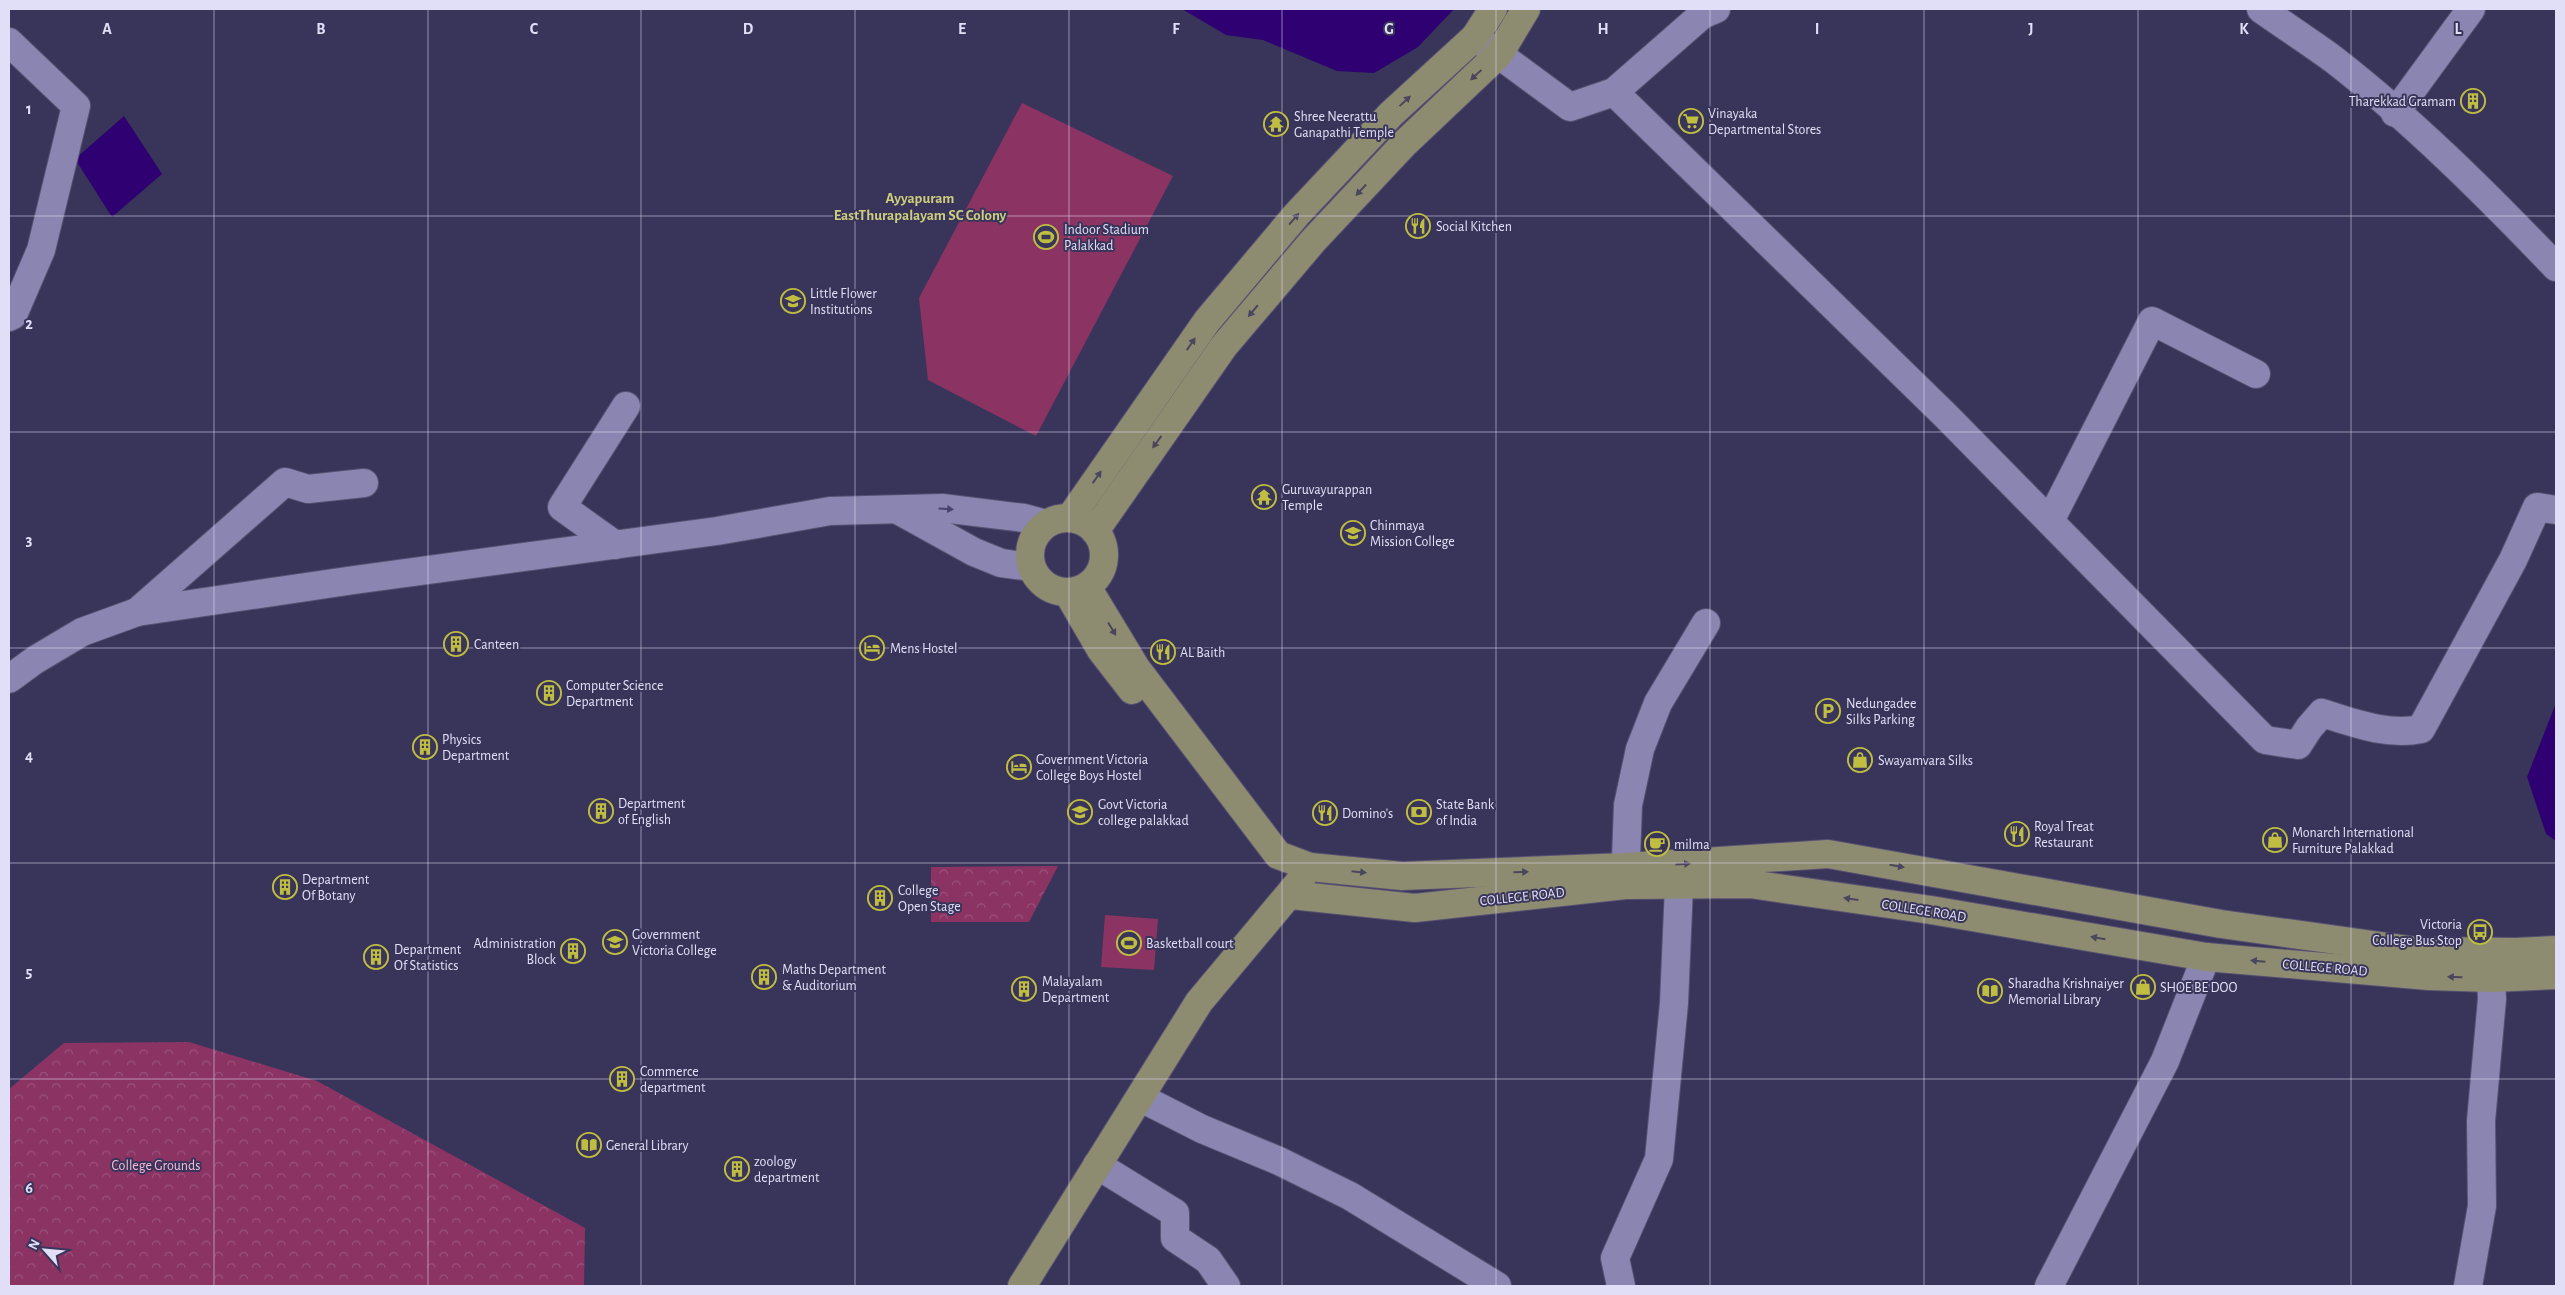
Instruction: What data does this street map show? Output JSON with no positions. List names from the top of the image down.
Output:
{
  "streets": {
    "main road": ["COLLEGE ROAD"]
  },
  "districts": ["Ayyapuram EastThurapalayam SC Colony"],
  "parks": ["College Grounds"],
  "places": {
    "building": [
      "Tharekkad Gramam",
      "Canteen",
      "Computer Science Department",
      "Physics Department",
      "Department of English",
      "Department Of Botany",
      "College Open Stage",
      "Administration Block",
      "Department Of Statistics",
      "Maths Department & Auditorium",
      "Malayalam Department",
      "Commerce department",
      "zoology department"
    ],
    "supermarket": ["Vinayaka Departmental Stores"],
    "temple": ["Shree Neerattu Ganapathi Temple", "Guruvayurappan Temple"],
    "restaurant": [
      "Social Kitchen",
      "AL Baith",
      "Domino's",
      "Royal Treat Restaurant"
    ],
    "sports": ["Indoor Stadium Palakkad", "Basketball court"],
    "school or university": [
      "Little Flower Institutions",
      "Chinmaya Mission College",
      "Govt Victoria college palakkad",
      "Government Victoria College"
    ],
    "hotel": ["Mens Hostel", "Government Victoria College Boys Hostel"],
    "parking": ["Nedungadee Silks Parking"],
    "shop": ["Swayamvara Silks", "Monarch International Furniture Palakkad", "SHOE BE DOO"],
    "bank": ["State Bank of India"],
    "cafe": ["milma"],
    "bus stop": ["Victoria College Bus Stop"],
    "library": ["Sharadha Krishnaiyer Memorial Library", "General Library"]
  },
  "north": "top left",
  "grid": {
    "columns": [
      "A",
      "B",
      "C",
      "D",
      "E",
      "F",
      "G",
      "H",
      "I",
      "J",
      "K",
      "L"
    ],
    "rows": [
      "1",
      "2",
      "3",
      "4",
      "5",
      "6"
    ]
  }
}
